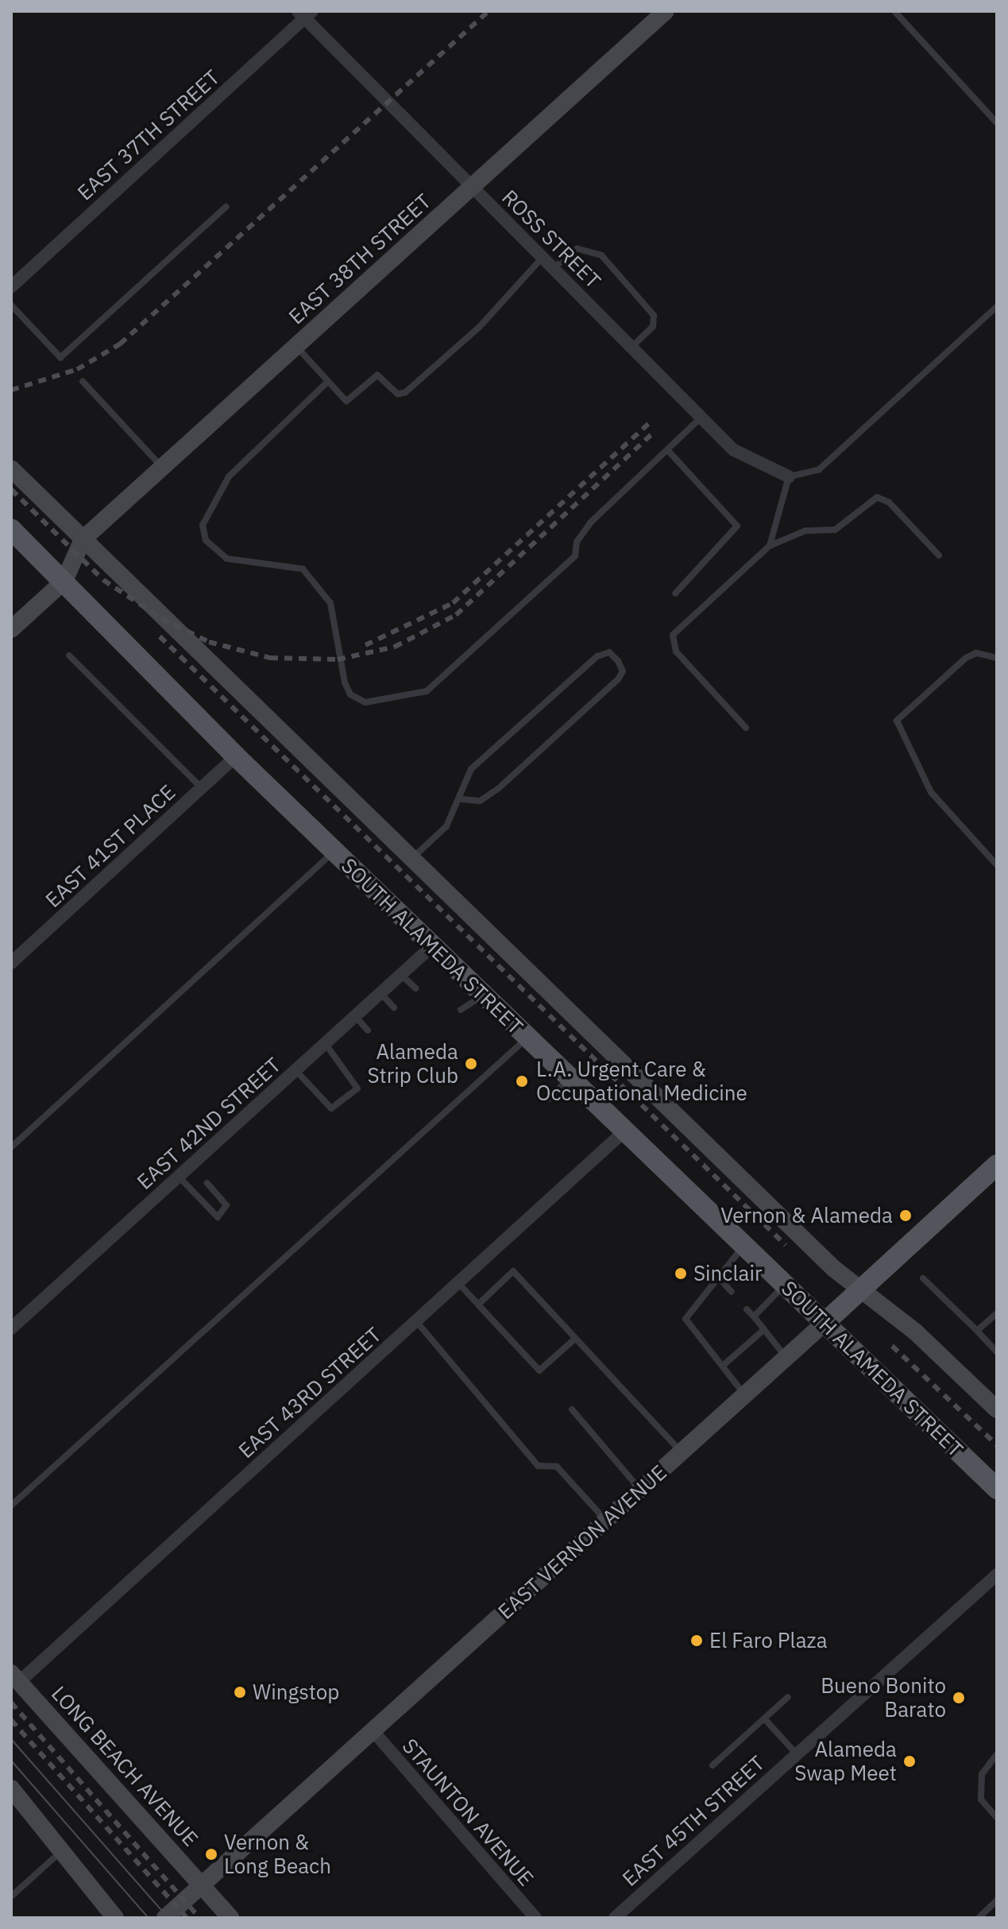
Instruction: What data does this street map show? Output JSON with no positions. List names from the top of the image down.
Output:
{
  "streets": {
    "main road": ["SOUTH ALAMEDA STREET", "EAST VERNON AVENUE"],
    "street": [
      "EAST 37TH STREET",
      "ROSS STREET",
      "EAST 38TH STREET",
      "EAST 41ST PLACE",
      "EAST 42ND STREET",
      "EAST 43RD STREET",
      "LONG BEACH AVENUE",
      "STAUNTON AVENUE",
      "EAST 45TH STREET"
    ]
  },
  "crossings": [
    ["EAST 37TH STREET", "ROSS STREET"],
    ["ROSS STREET", "EAST 38TH STREET"],
    ["EAST 41ST PLACE", "SOUTH ALAMEDA STREET"],
    ["SOUTH ALAMEDA STREET", "EAST 42ND STREET"],
    ["SOUTH ALAMEDA STREET", "EAST 43RD STREET"],
    ["SOUTH ALAMEDA STREET", "EAST VERNON AVENUE"],
    ["EAST 43RD STREET", "LONG BEACH AVENUE"],
    ["EAST VERNON AVENUE", "LONG BEACH AVENUE"],
    ["EAST VERNON AVENUE", "STAUNTON AVENUE"]
  ],
  "places": [
    "Alameda Strip Club",
    "L.A. Urgent Care & Occupational Medicine",
    "Vernon & Alameda",
    "Sinclair",
    "El Faro Plaza",
    "Wingstop",
    "Bueno Bonito Barato",
    "Alameda Swap Meet",
    "Vernon & Long Beach"
  ]
}
